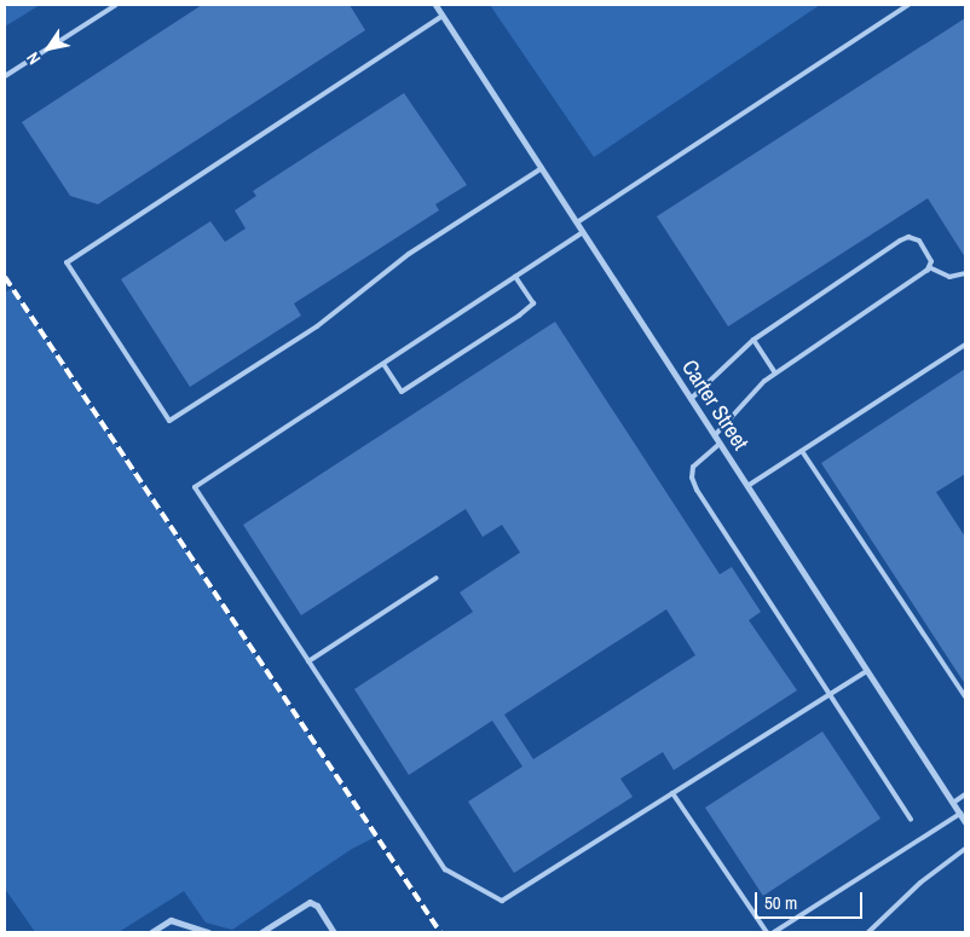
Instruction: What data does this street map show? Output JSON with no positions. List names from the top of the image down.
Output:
{
  "streets": {
    "street": ["Carter Street"]
  },
  "scale_bar": "50 m",
  "north": "bottom left"
}
